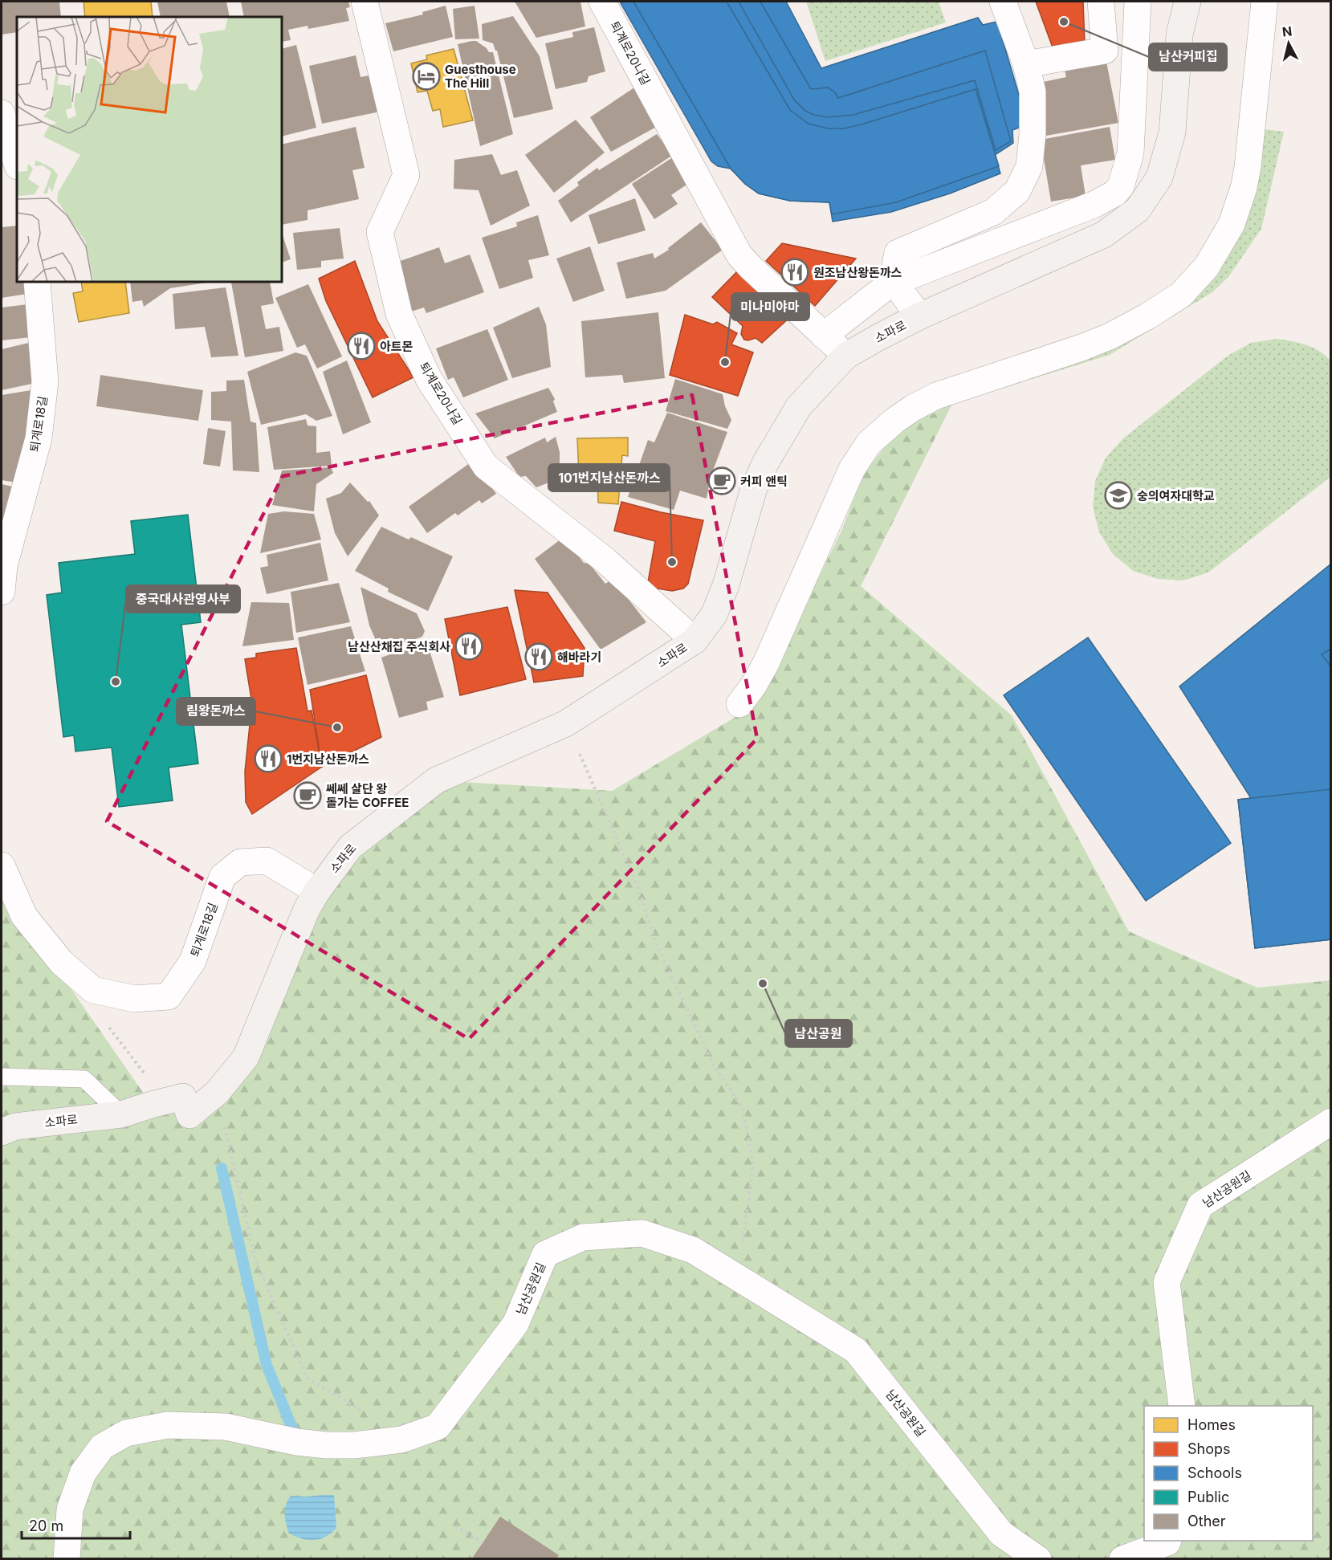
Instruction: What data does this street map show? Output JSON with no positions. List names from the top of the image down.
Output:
{
  "streets": {
    "street": [
      "퇴계로20나길",
      "소파로",
      "퇴계로18길",
      "남산공원길"
    ]
  },
  "crossings": [
    ["퇴계로20나길", "소파로"],
    ["소파로", "퇴계로18길"]
  ],
  "places": {
    "other": [
      "남산커피집",
      "미나미야마",
      "101번지남산돈까스",
      "중국대사관영사부",
      "림왕돈까스",
      "남산공원"
    ],
    "hotel": ["Guesthouse The Hill"],
    "restaurant": [
      "원조남산왕돈까스",
      "아트몬",
      "남산산채집 주식회사",
      "해바라기",
      "1번지남산돈까스"
    ],
    "cafe": ["커피 앤틱", "쎄쎄 살단 왕 돌가는 COFFEE"],
    "school or university": ["숭의여자대학교"]
  },
  "legend": [
    "Homes",
    "Shops",
    "Schools",
    "Public",
    "Other"
  ],
  "scale_bar": "20 m",
  "north": "top"
}
